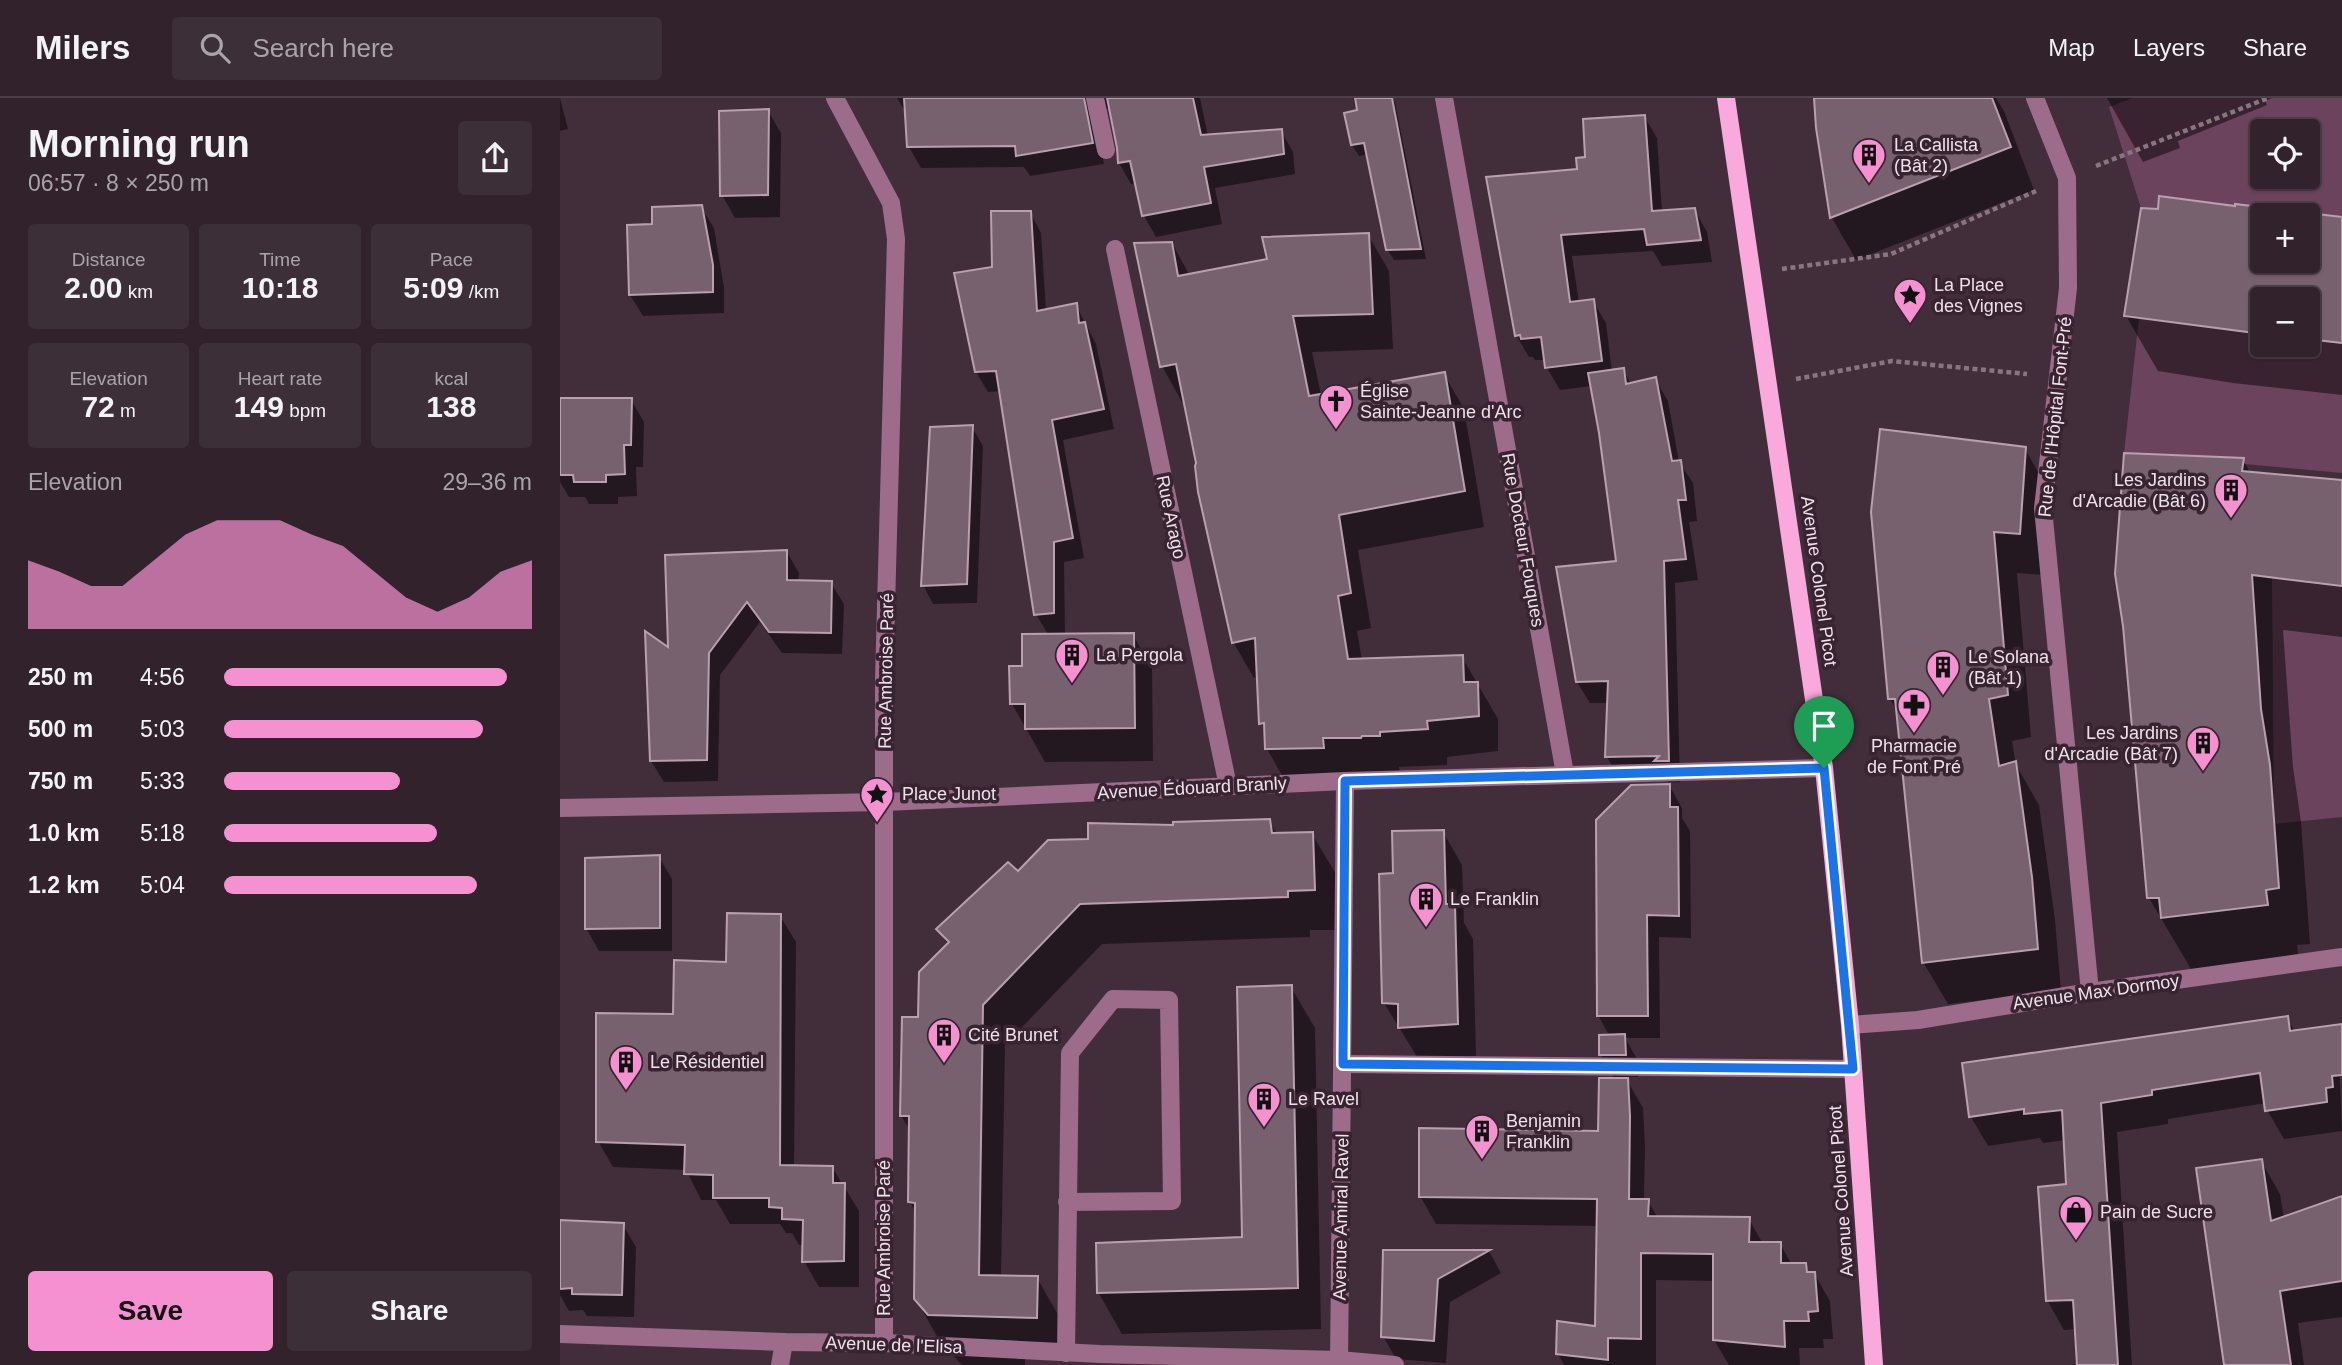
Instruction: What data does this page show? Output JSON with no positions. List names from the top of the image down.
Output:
{
  "streets": {
    "main road": ["Avenue Colonel Picot"],
    "street": [
      "Rue de l'Hôpital Font-Pré",
      "Rue Arago",
      "Rue Docteur Fouques",
      "Rue Ambroise Paré",
      "Avenue Édouard Branly",
      "Avenue Max Dormoy",
      "Avenue Amiral Ravel",
      "Avenue de l'Elisa"
    ]
  },
  "crossings": [
    ["Rue de l'Hôpital Font-Pré", "Avenue Max Dormoy"],
    ["Rue Arago", "Avenue Édouard Branly"],
    ["Rue Docteur Fouques", "Avenue Édouard Branly"],
    ["Avenue Colonel Picot", "Avenue Édouard Branly"],
    ["Avenue Colonel Picot", "Avenue Max Dormoy"],
    ["Rue Ambroise Paré", "Avenue Édouard Branly"],
    ["Rue Ambroise Paré", "Avenue de l'Elisa"],
    ["Avenue Édouard Branly", "Avenue Amiral Ravel"],
    ["Avenue Amiral Ravel", "Avenue de l'Elisa"]
  ],
  "places": {
    "building": [
      "La Callista (Bât 2)",
      "Les Jardins d'Arcadie (Bât 6)",
      "La Pergola",
      "Le Solana (Bât 1)",
      "Les Jardins d'Arcadie (Bât 7)",
      "Le Franklin",
      "Cité Brunet",
      "Le Résidentiel",
      "Le Ravel",
      "Benjamin Franklin"
    ],
    "place": ["La Place des Vignes", "Place Junot"],
    "church": ["Église Sainte-Jeanne d'Arc"],
    "pharmacy": ["Pharmacie de Font Pré"],
    "shop": ["Pain de Sucre"]
  },
  "page": {
    "header": "Milers",
    "search": "Search here",
    "nav": ["Map", "Layers", "Share"],
    "heading": ["Morning run", "06:57 · 8 × 250 m"],
    "map_buttons": ["+", "−"],
    "stats": [
      ["Distance", "2.00 km"],
      ["Time", "10:18"],
      ["Pace", "5:09 /km"],
      ["Elevation", "72 m"],
      ["Heart rate", "149 bpm"],
      ["kcal", "138"]
    ],
    "chart": ["Elevation", "29–36 m"],
    "list": [
      {
        "name": "250 m",
        "note": "4:56"
      },
      {
        "name": "500 m",
        "note": "5:03"
      },
      {
        "name": "750 m",
        "note": "5:33"
      },
      {
        "name": "1.0 km",
        "note": "5:18"
      },
      {
        "name": "1.2 km",
        "note": "5:04"
      }
    ],
    "buttons": ["Save", "Share"]
  }
}
